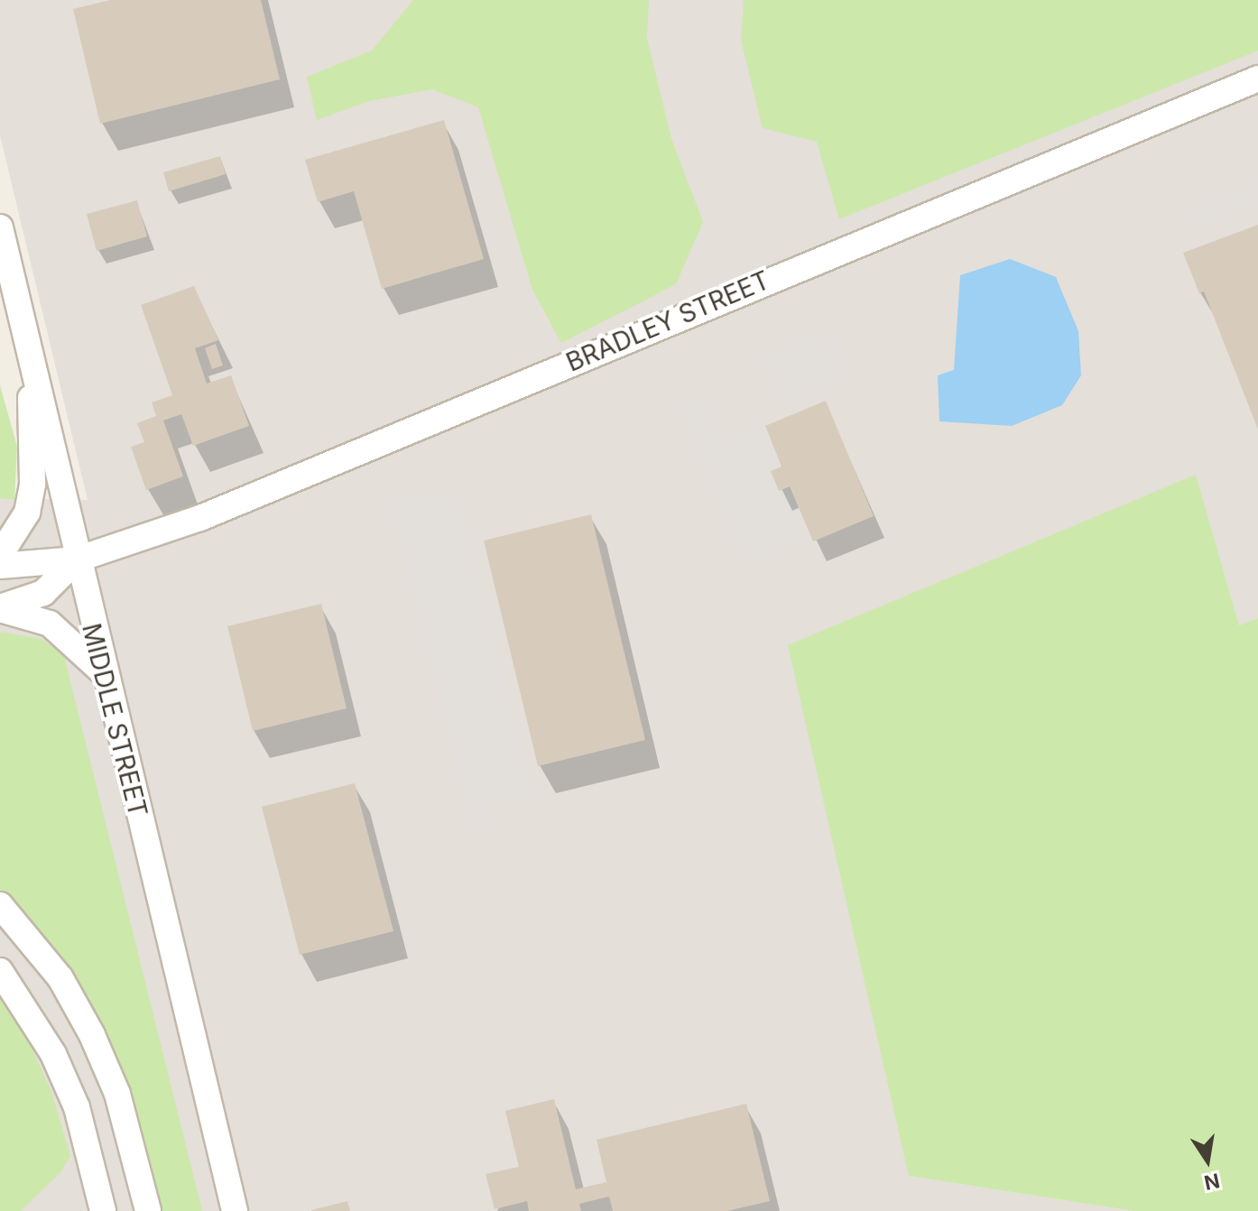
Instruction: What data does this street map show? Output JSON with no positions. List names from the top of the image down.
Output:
{
  "streets": {
    "street": ["BRADLEY STREET", "MIDDLE STREET"]
  },
  "crossings": [
    ["BRADLEY STREET", "MIDDLE STREET"]
  ],
  "north": "bottom"
}
